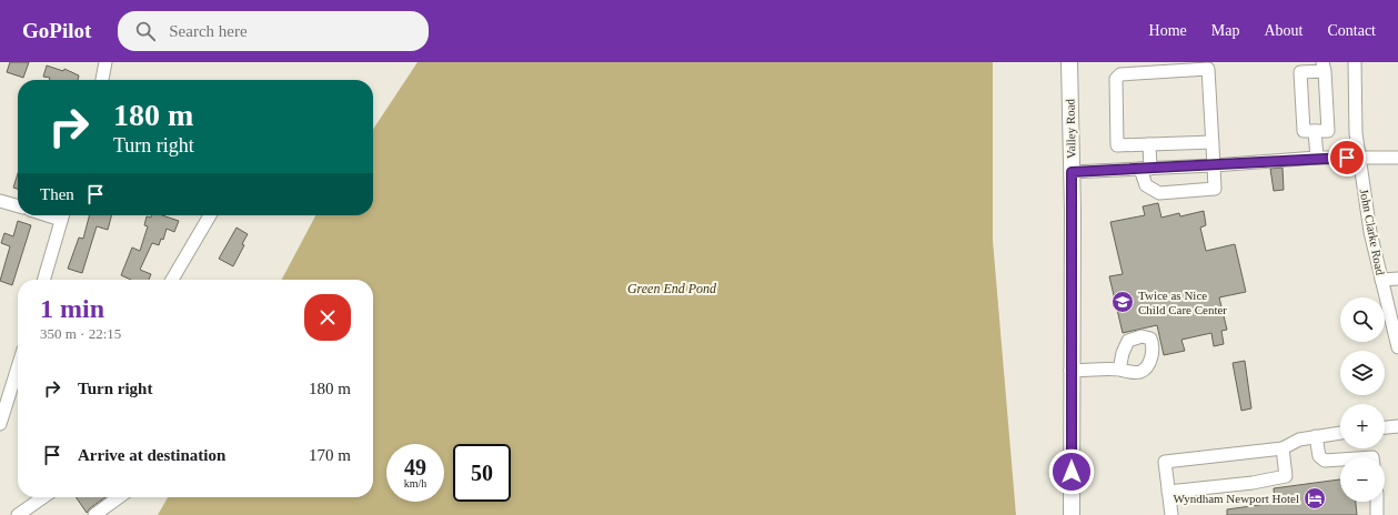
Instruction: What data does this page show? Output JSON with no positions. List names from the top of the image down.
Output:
{
  "streets": {
    "main road": ["Valley Road"],
    "street": ["John Clarke Road"]
  },
  "water": ["Green End Pond"],
  "places": {
    "school or university": ["Twice as Nice Child Care Center"],
    "hotel": ["Wyndham Newport Hotel"]
  },
  "page": {
    "header": "GoPilot",
    "search": "Search here",
    "nav": [
      "Home",
      "Map",
      "About",
      "Contact"
    ],
    "turn": ["180 m", "Turn right"],
    "then": "Then",
    "heading": ["1 min", "350 m · 22:15"],
    "map_buttons": ["+", "−"],
    "list": [
      {
        "name": "Turn right",
        "value": "180 m"
      },
      {
        "name": "Arrive at destination",
        "value": "170 m"
      }
    ],
    "speed": "49 km/h",
    "limit": "50"
  }
}
